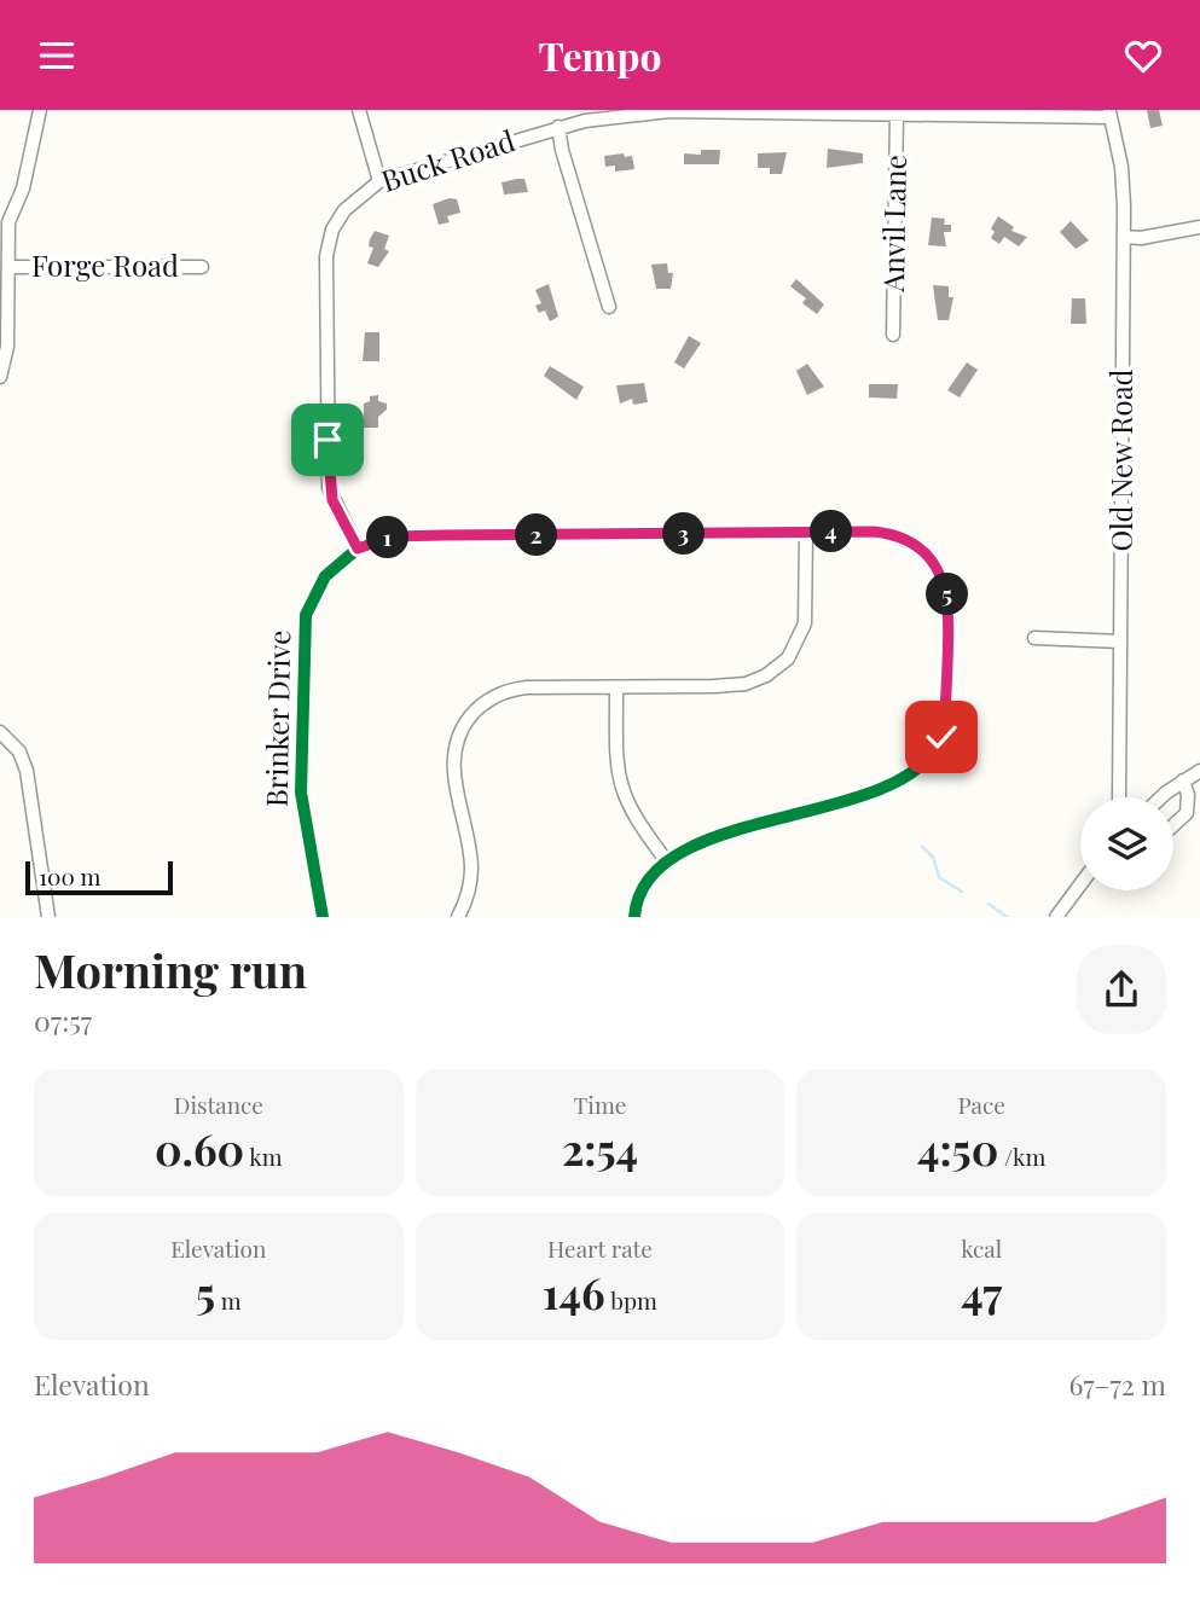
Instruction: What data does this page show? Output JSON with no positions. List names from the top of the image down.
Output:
{
  "streets": {
    "street": [
      "Buck Road",
      "Anvil Lane",
      "Forge Road",
      "Old New Road",
      "Brinker Drive"
    ]
  },
  "crossings": [
    ["Buck Road", "Anvil Lane"],
    ["Buck Road", "Old New Road"],
    ["Buck Road", "Brinker Drive"]
  ],
  "scale_bar": "100 m",
  "page": {
    "header": "Tempo",
    "pins": [
      "4",
      "3",
      "2",
      "1",
      "5"
    ],
    "scale": "100 m",
    "heading": ["Morning run", "07:57"],
    "stats": [
      ["Distance", "0.60 km"],
      ["Time", "2:54"],
      ["Pace", "4:50 /km"],
      ["Elevation", "5 m"],
      ["Heart rate", "146 bpm"],
      ["kcal", "47"]
    ],
    "chart": ["Elevation", "67–72 m"]
  }
}
